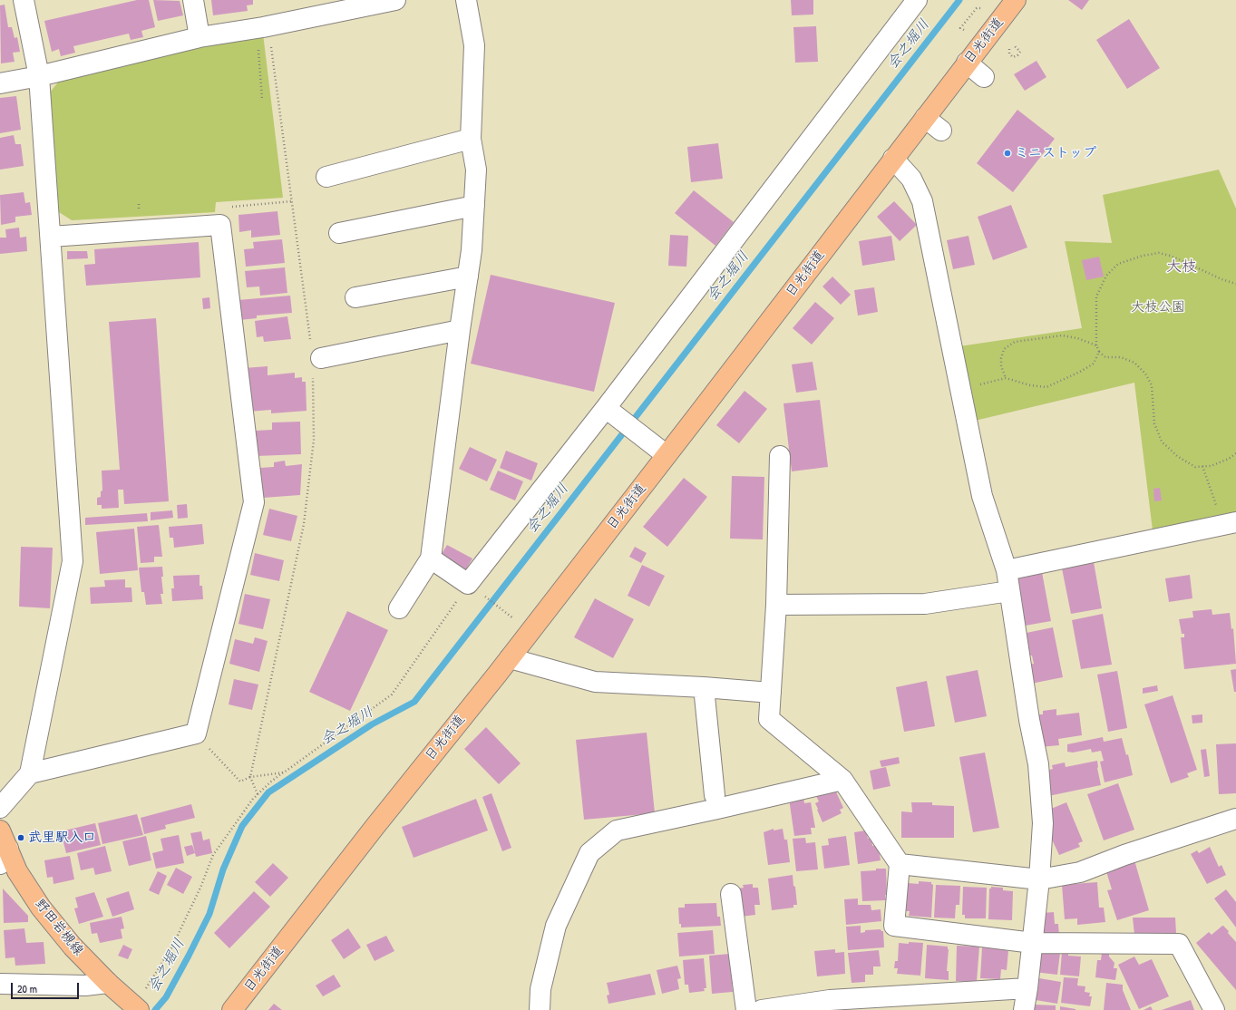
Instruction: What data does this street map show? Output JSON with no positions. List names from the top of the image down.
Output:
{
  "streets": {
    "main road": ["日光街道", "野田岩槻線"]
  },
  "districts": ["大枝"],
  "water": ["会之堀川"],
  "parks": ["大枝公園"],
  "places": ["ミニストップ", "武里駅入口"],
  "scale_bar": "20 m"
}
